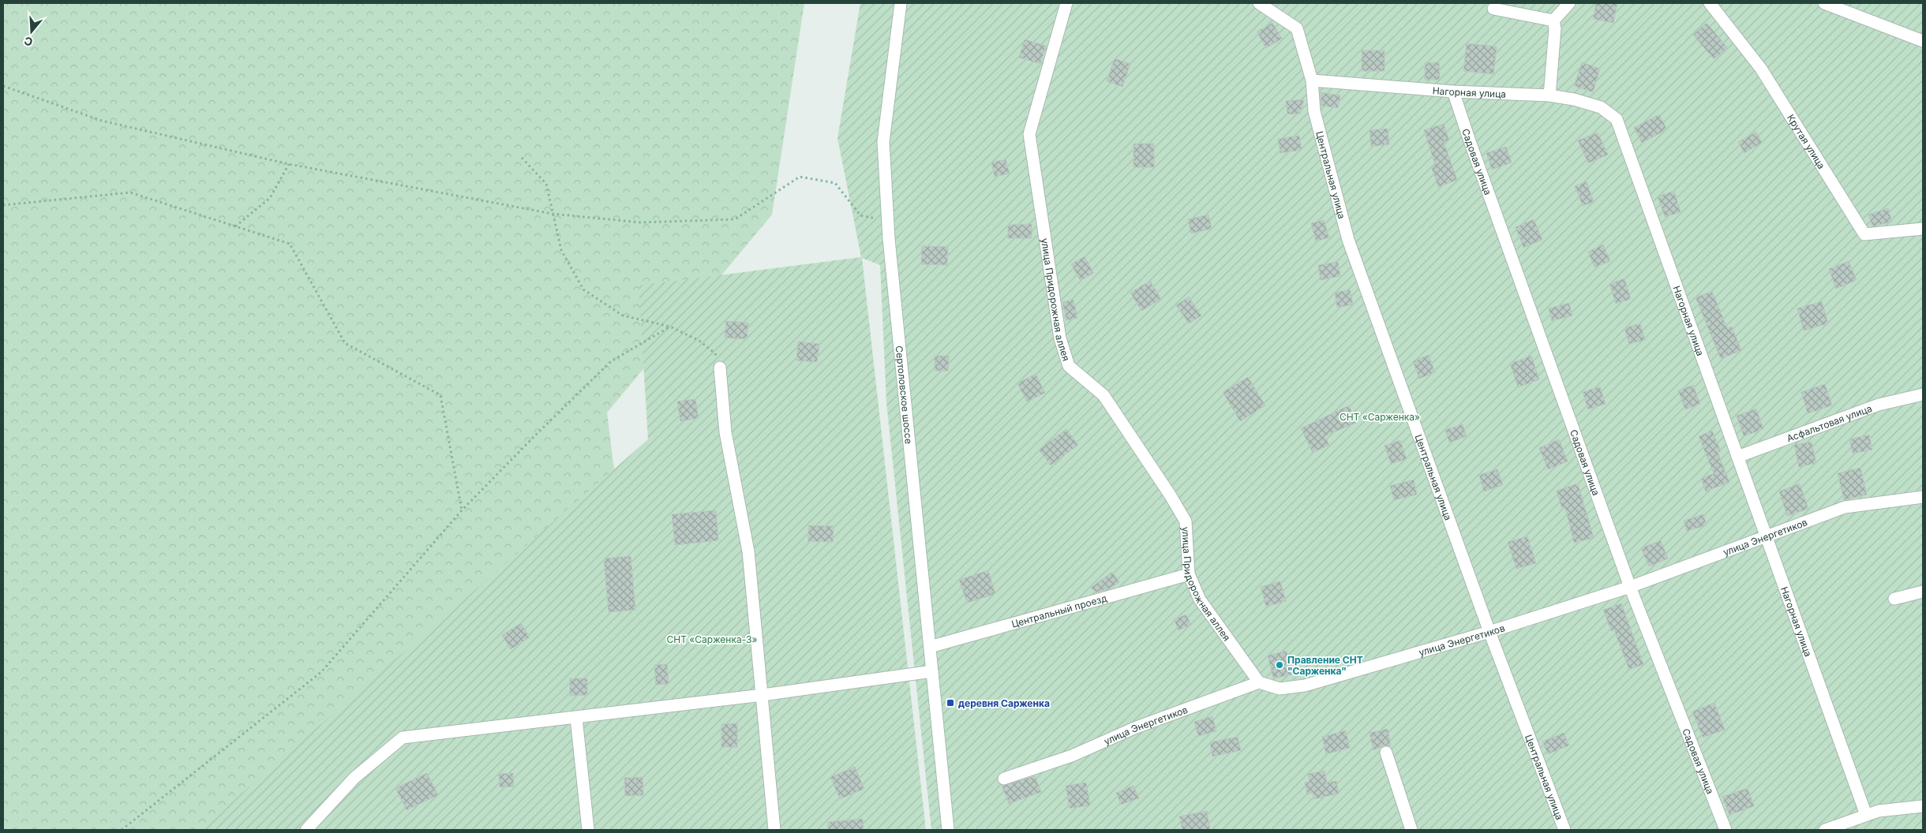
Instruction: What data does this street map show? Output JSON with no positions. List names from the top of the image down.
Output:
{
  "streets": {
    "street": [
      "Нагорная улица",
      "Крутая улица",
      "Садовая улица",
      "Центральная улица",
      "улица Придорожная аллея",
      "Сертоловское шоссе",
      "Асфальтовая улица",
      "улица Энергетиков",
      "Центральный проезд"
    ]
  },
  "crossings": [
    ["Нагорная улица", "Садовая улица"],
    ["Нагорная улица", "Центральная улица"],
    ["Нагорная улица", "Асфальтовая улица"],
    ["Нагорная улица", "улица Энергетиков"],
    ["Садовая улица", "улица Энергетиков"],
    ["Центральная улица", "улица Энергетиков"],
    ["улица Придорожная аллея", "улица Энергетиков"],
    ["улица Придорожная аллея", "Центральный проезд"],
    ["Сертоловское шоссе", "Центральный проезд"]
  ],
  "parks": ["СНТ «Сарженка»", "СНТ «Сарженка-3»"],
  "places": {
    "other": ["Правление СНТ \"Сарженка\""],
    "transit": ["деревня Сарженка"]
  },
  "north": "bottom"
}
